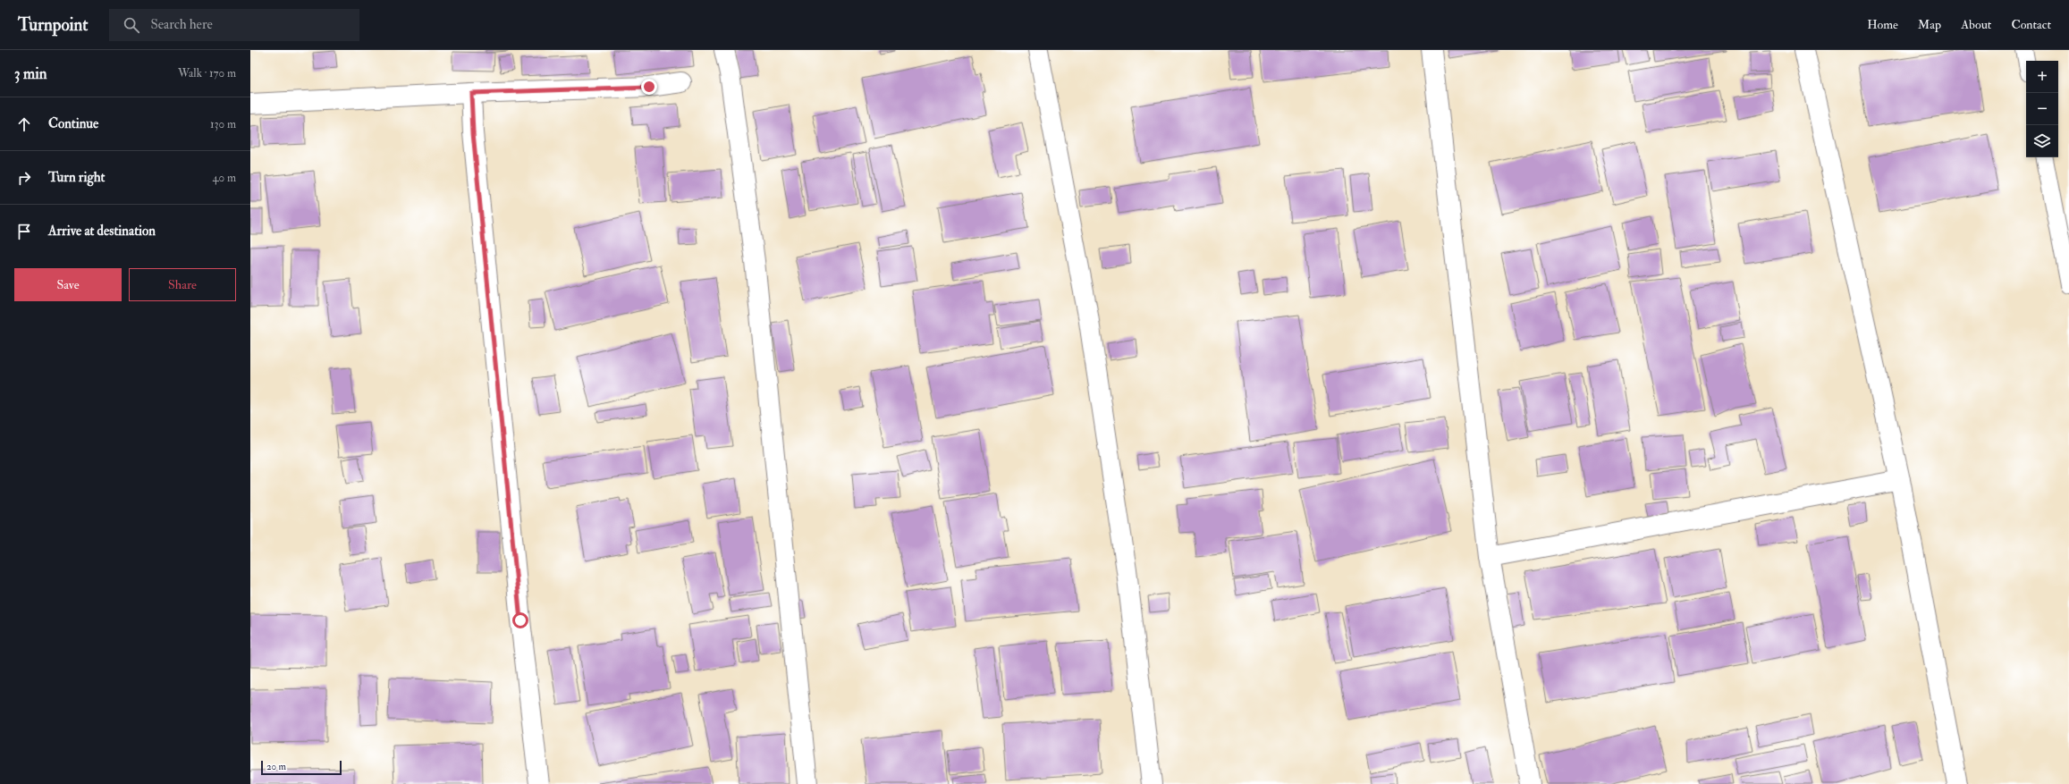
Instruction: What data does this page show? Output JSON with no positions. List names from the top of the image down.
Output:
{
  "scale_bar": "20 m",
  "page": {
    "header": "Turnpoint",
    "search": "Search here",
    "nav": [
      "Home",
      "Map",
      "About",
      "Contact"
    ],
    "heading": ["3 min", "Walk · 170 m"],
    "map_buttons": ["+", "−"],
    "list": [
      ["Continue", "130 m"],
      ["Turn right", "40 m"],
      "Arrive at destination"
    ],
    "buttons": ["Save", "Share"],
    "scale": "20 m"
  }
}
